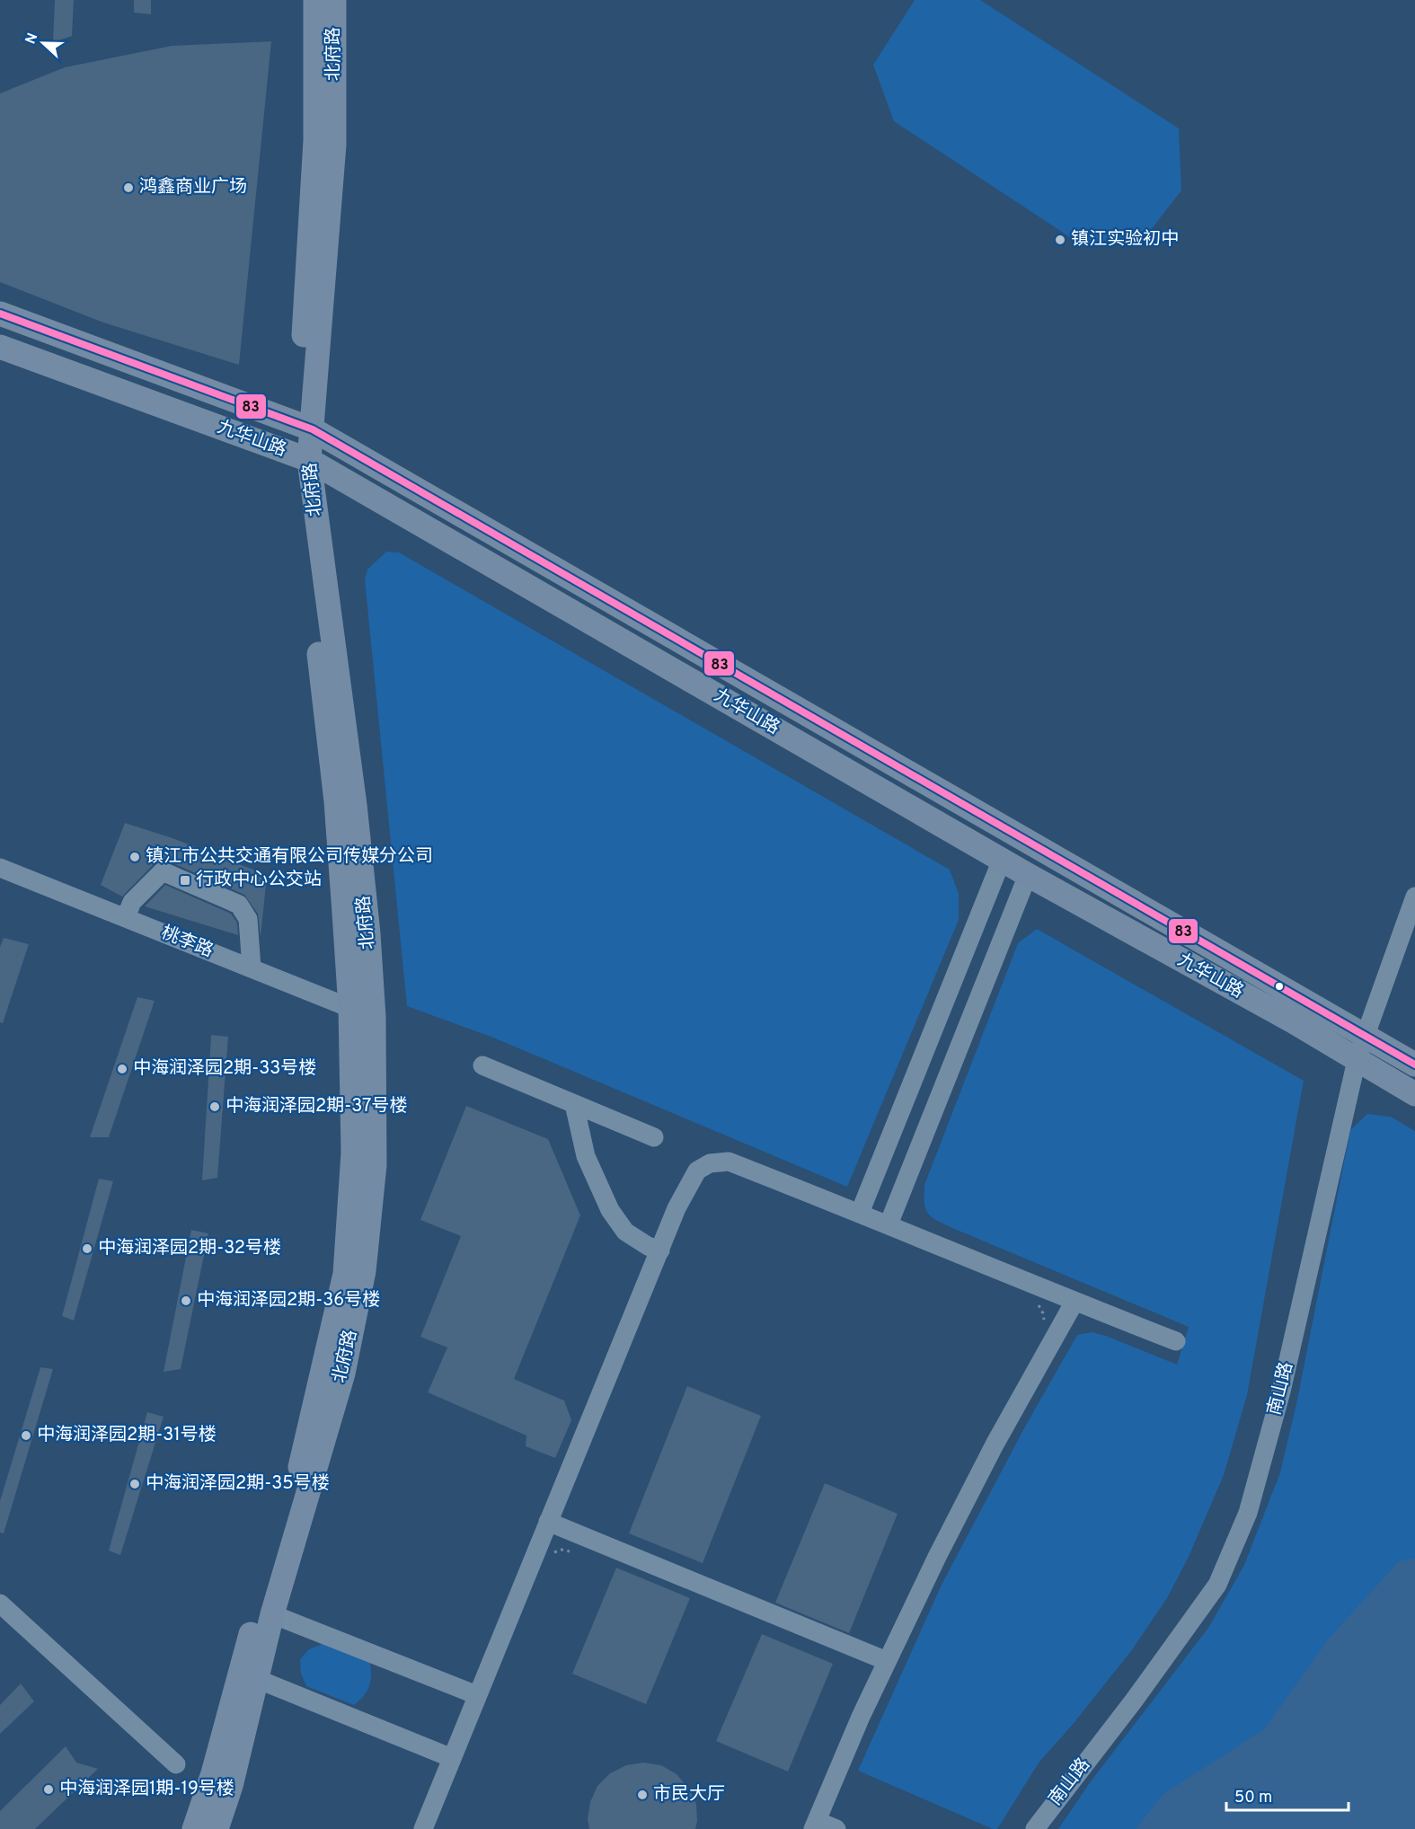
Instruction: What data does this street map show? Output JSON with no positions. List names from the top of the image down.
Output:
{
  "streets": {
    "main road": ["北府路", "九华山路"],
    "street": ["桃李路", "南山路"]
  },
  "crossings": [
    ["北府路", "九华山路"],
    ["北府路", "桃李路"],
    ["九华山路", "南山路"]
  ],
  "places": {
    "other": [
      "鸿鑫商业广场",
      "镇江实验初中",
      "镇江市公共交通有限公司传媒分公司",
      "中海润泽园2期-33号楼",
      "中海润泽园2期-37号楼",
      "中海润泽园2期-32号楼",
      "中海润泽园2期-36号楼",
      "中海润泽园2期-31号楼",
      "中海润泽园2期-35号楼",
      "中海润泽园1期-19号楼",
      "市民大厅"
    ],
    "transit": ["行政中心公交站"]
  },
  "lines": ["transit line 83"],
  "scale_bar": "50 m",
  "north": "left"
}
